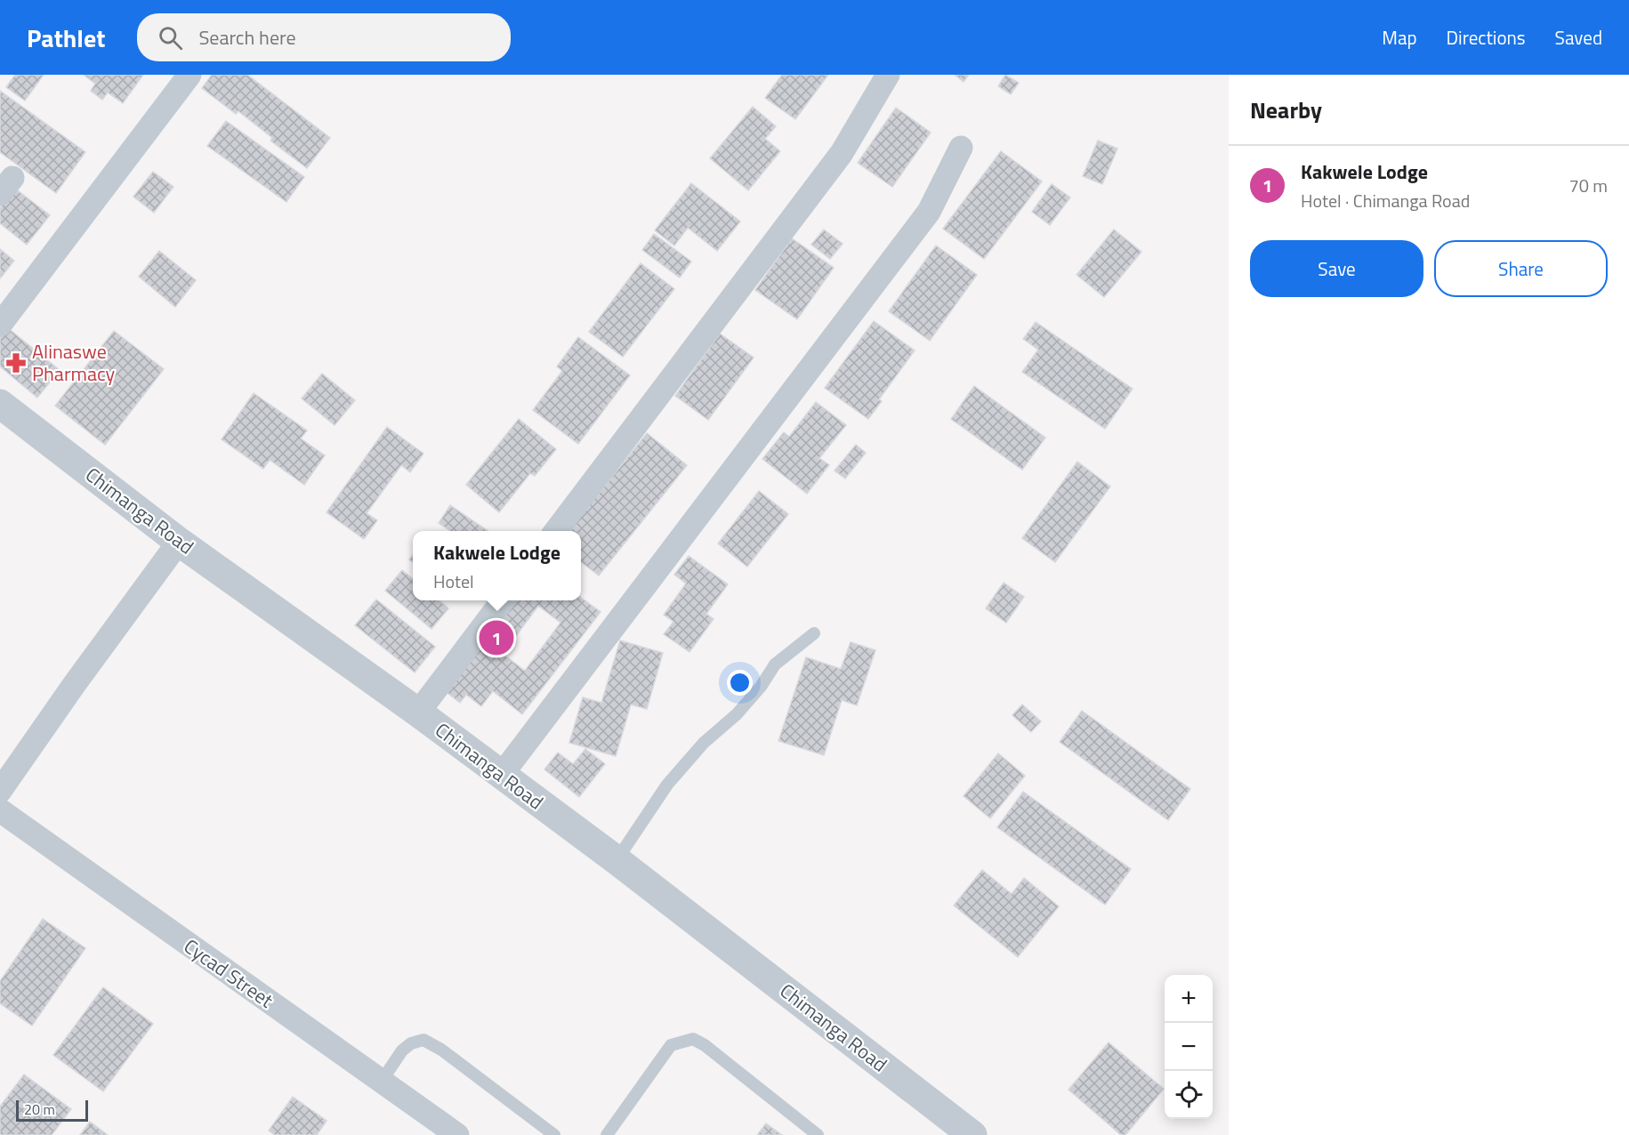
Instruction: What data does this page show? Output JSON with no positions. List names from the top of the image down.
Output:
{
  "streets": {
    "street": ["Chimanga Road", "Cycad Street"]
  },
  "places": {
    "pharmacy": ["Alinaswe Pharmacy"]
  },
  "scale_bar": "20 m",
  "page": {
    "header": "Pathlet",
    "search": "Search here",
    "nav": ["Map", "Directions", "Saved"],
    "heading": "Nearby",
    "list": [
      {
        "mark": "1",
        "name": "Kakwele Lodge",
        "note": "Hotel · Chimanga Road",
        "value": "70 m"
      }
    ],
    "buttons": ["Save", "Share"],
    "popup": ["Kakwele Lodge", "Hotel"],
    "pins": "1",
    "map_buttons": ["+", "−"],
    "scale": "20 m"
  }
}
